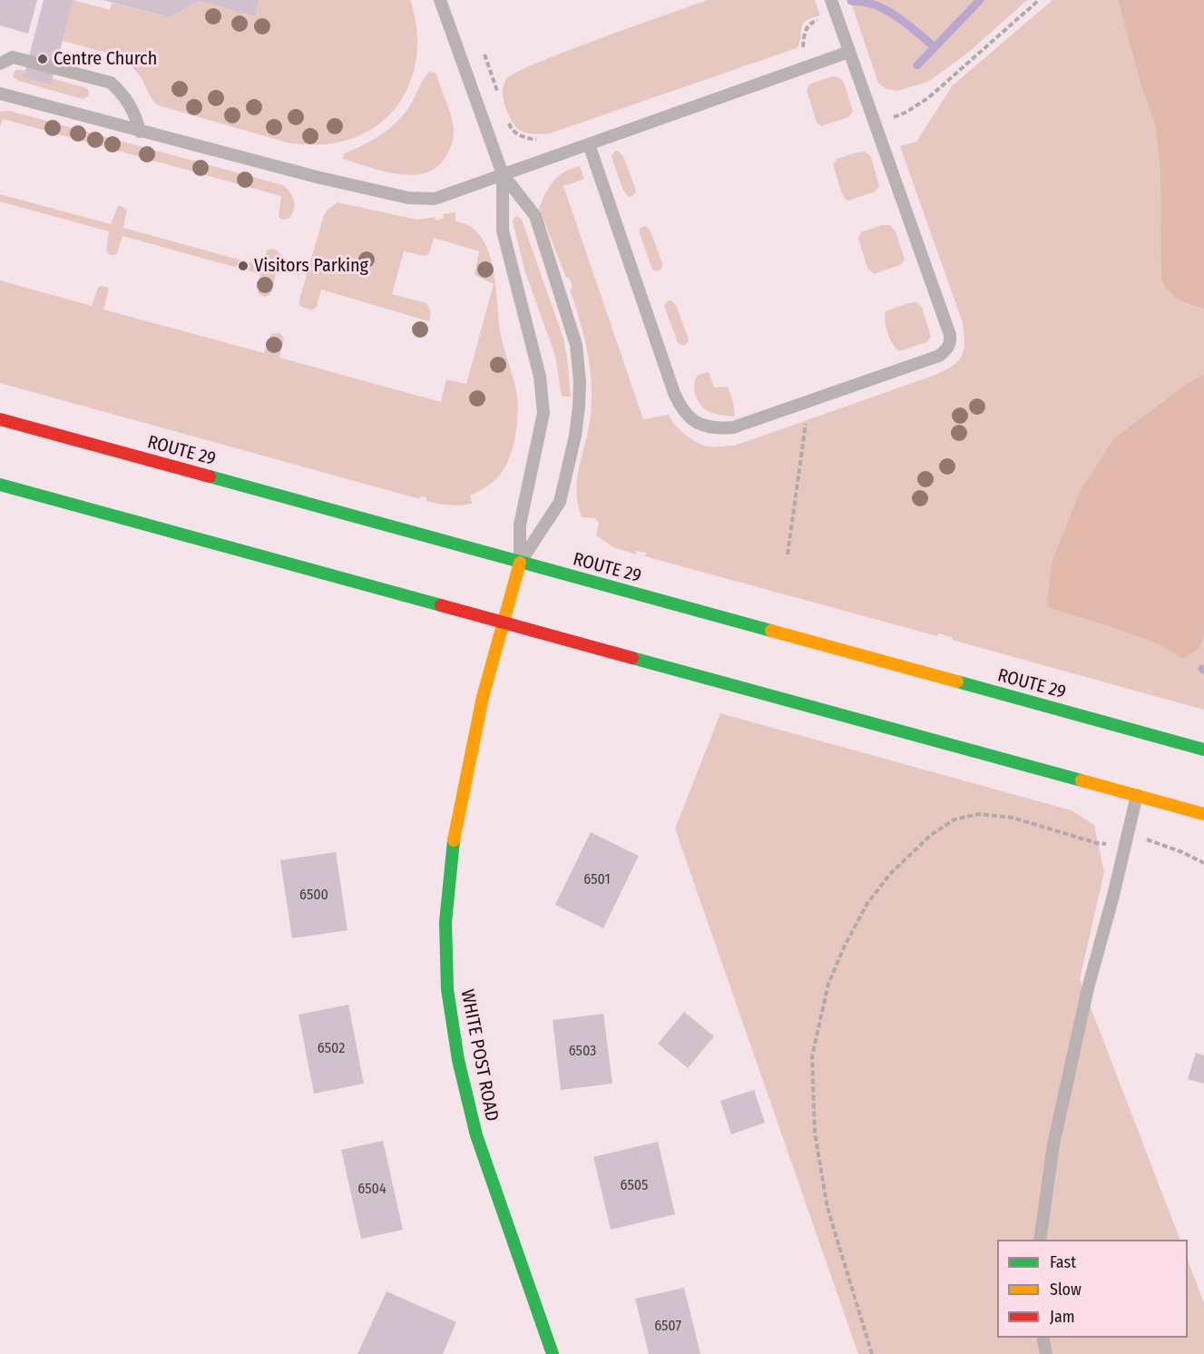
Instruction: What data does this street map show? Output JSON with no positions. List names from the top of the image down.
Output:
{
  "streets": {
    "main road": ["ROUTE 29", "WHITE POST ROAD"]
  },
  "crossings": [
    ["ROUTE 29", "WHITE POST ROAD"]
  ],
  "places": ["Centre Church", "Visitors Parking"],
  "house_numbers": [
    "6501",
    "6500",
    "6502",
    "6503",
    "6505",
    "6504",
    "6507"
  ],
  "legend": ["Fast", "Slow", "Jam"]
}
